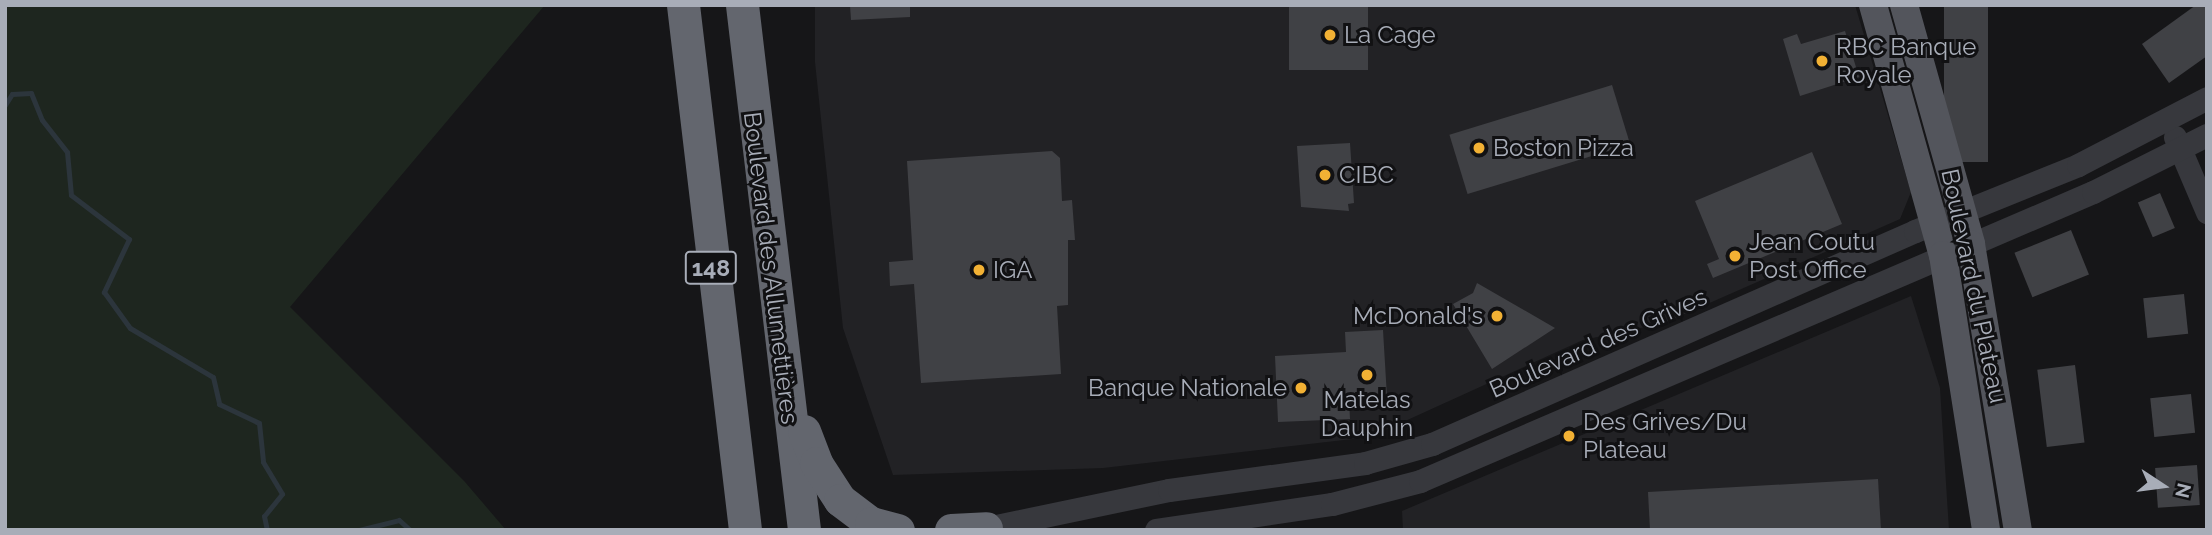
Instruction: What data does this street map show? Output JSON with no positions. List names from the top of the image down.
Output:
{
  "streets": {
    "highway": ["148", "Boulevard des Allumettières"],
    "main road": ["Boulevard du Plateau"],
    "street": ["Boulevard des Grives"]
  },
  "crossings": [
    ["Boulevard du Plateau", "Boulevard des Grives"]
  ],
  "places": [
    "La Cage",
    "RBC Banque Royale",
    "Boston Pizza",
    "CIBC",
    "Jean Coutu Post Office",
    "IGA",
    "McDonald's",
    "Matelas Dauphin",
    "Banque Nationale",
    "Des Grives/Du Plateau"
  ],
  "north": "right"
}
